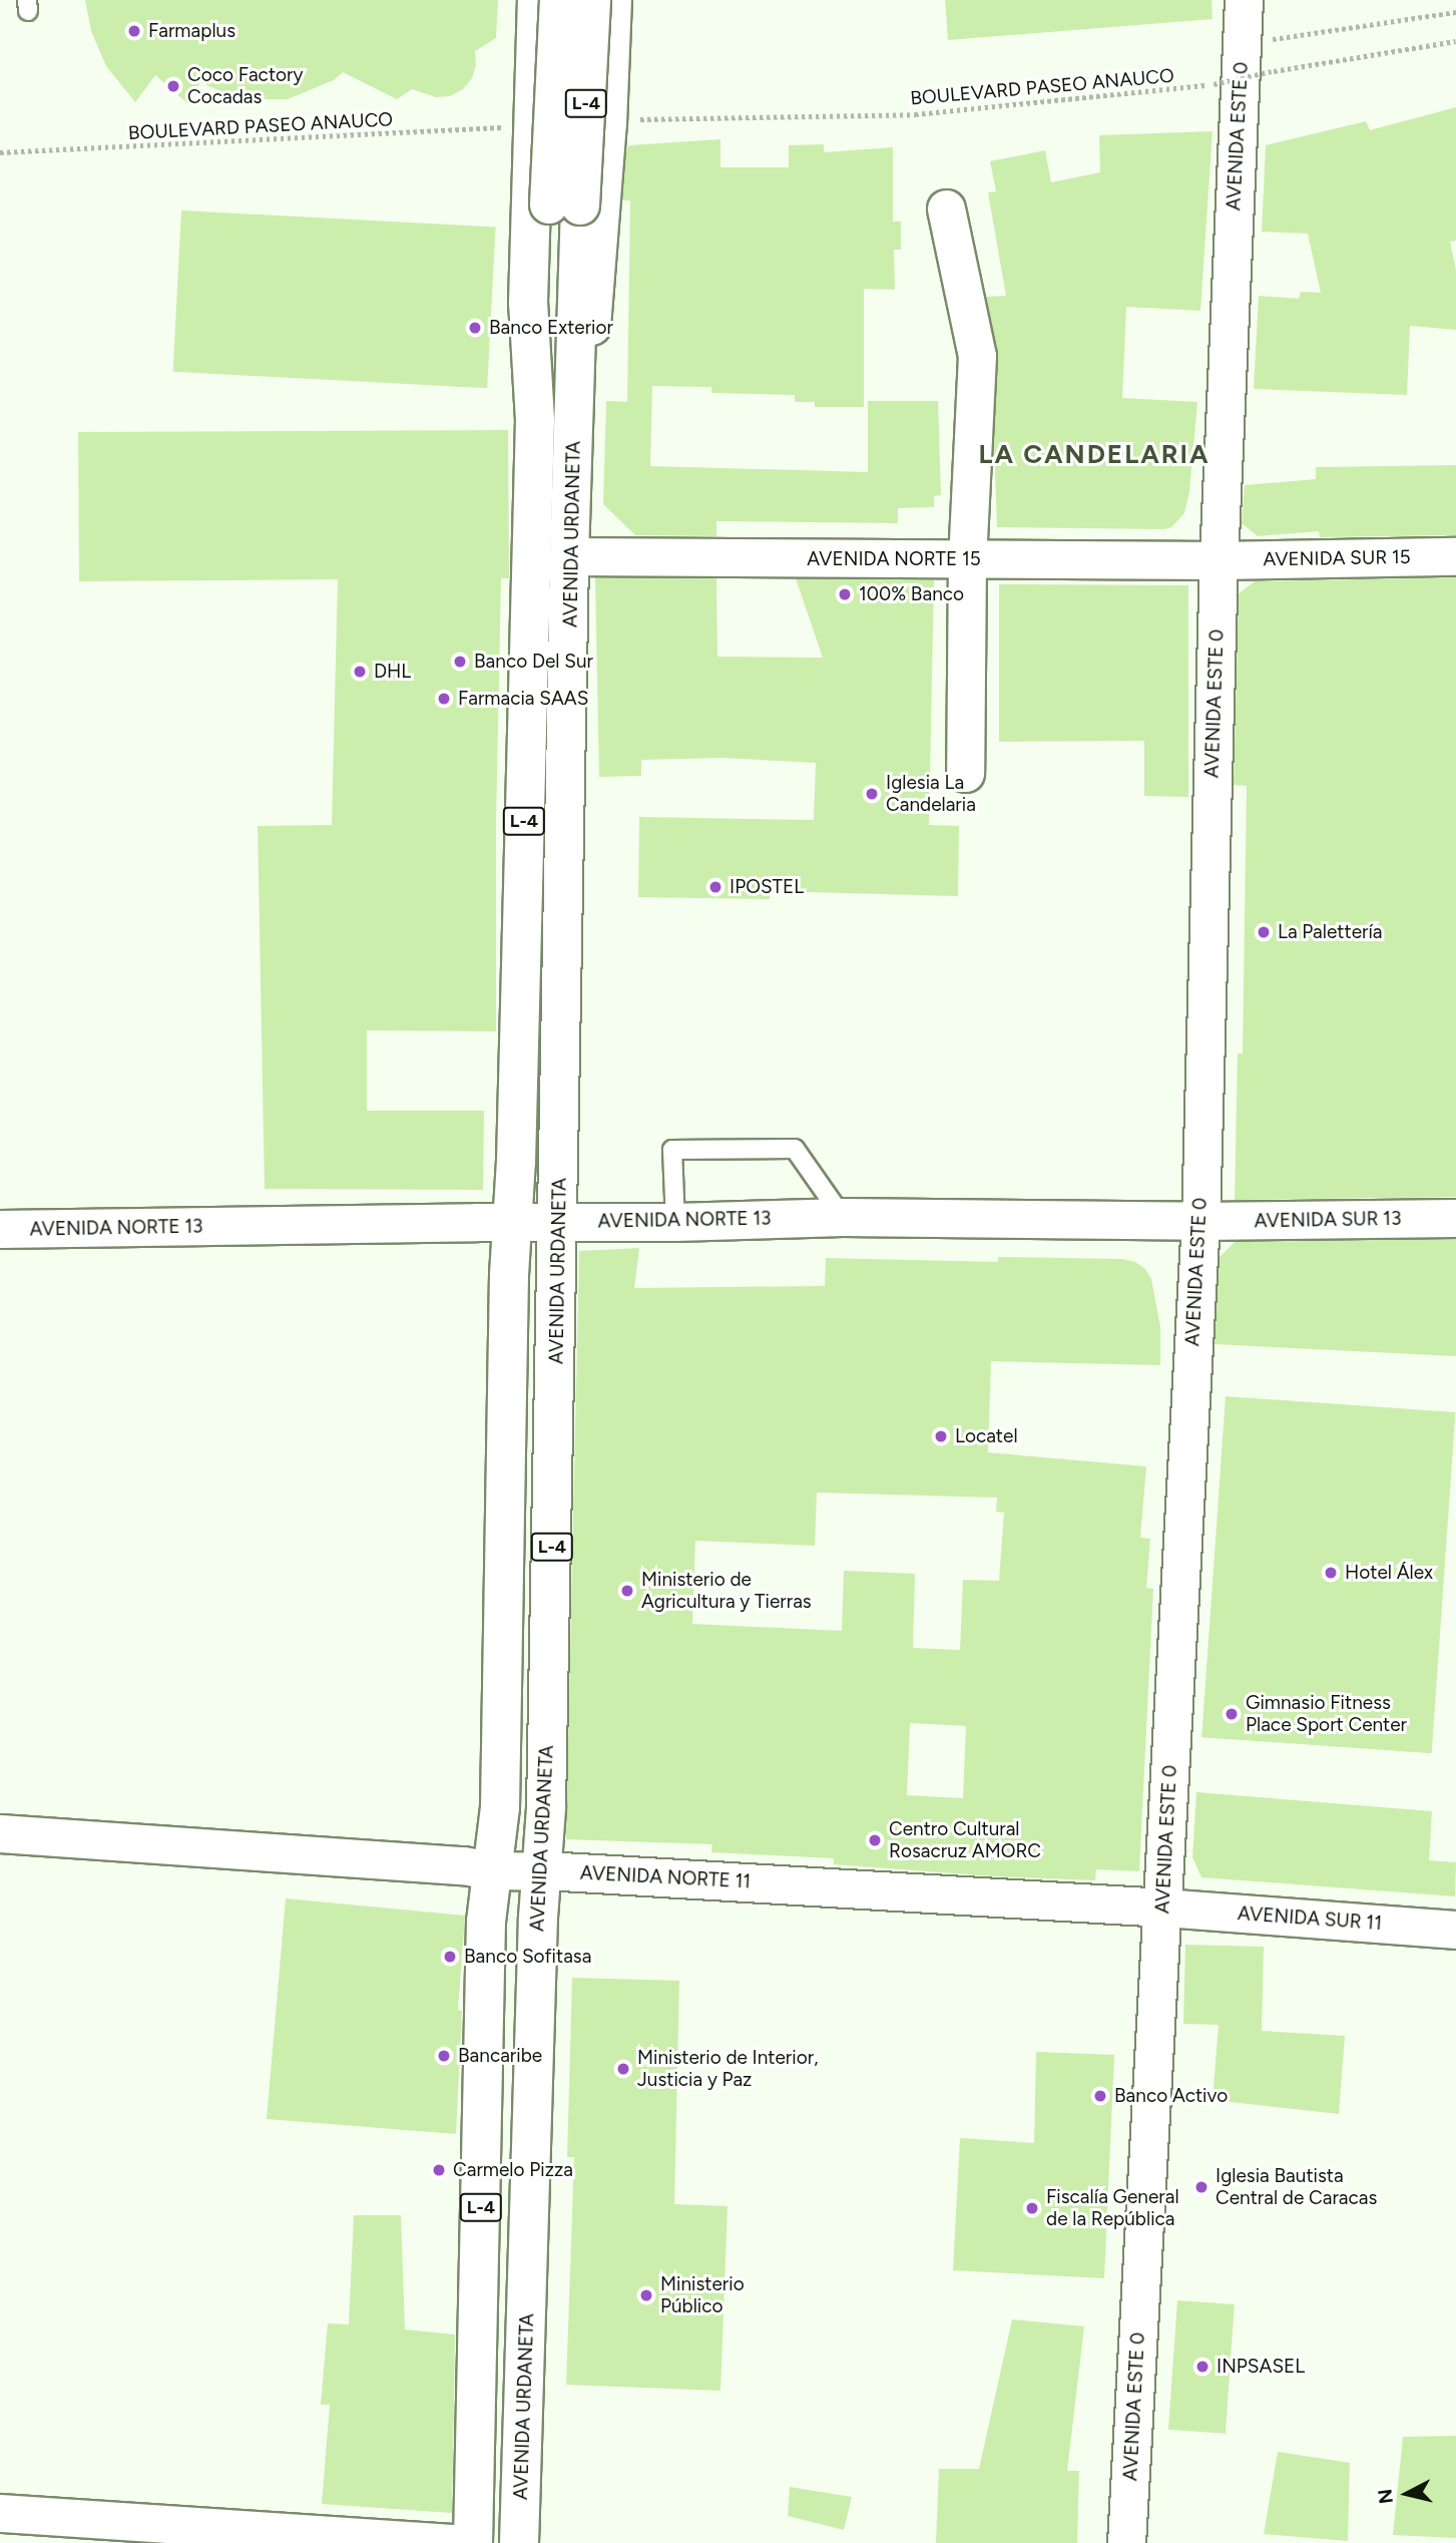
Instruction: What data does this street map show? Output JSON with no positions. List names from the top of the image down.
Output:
{
  "streets": {
    "main road": ["L-4", "AVENIDA URDANETA"],
    "street": [
      "AVENIDA ESTE 0",
      "AVENIDA SUR 15",
      "AVENIDA NORTE 15",
      "AVENIDA NORTE 13",
      "AVENIDA SUR 13",
      "AVENIDA NORTE 11",
      "AVENIDA SUR 11"
    ],
    "path": ["BOULEVARD PASEO ANAUCO"]
  },
  "crossings": [
    ["L-4", "AVENIDA URDANETA"],
    ["AVENIDA ESTE 0", "AVENIDA SUR 15"],
    ["AVENIDA ESTE 0", "AVENIDA NORTE 15"],
    ["AVENIDA ESTE 0", "AVENIDA NORTE 13"],
    ["AVENIDA ESTE 0", "AVENIDA SUR 13"],
    ["AVENIDA ESTE 0", "AVENIDA NORTE 11"],
    ["AVENIDA ESTE 0", "AVENIDA SUR 11"],
    ["AVENIDA URDANETA", "AVENIDA NORTE 15"],
    ["AVENIDA URDANETA", "AVENIDA NORTE 13"],
    ["AVENIDA URDANETA", "AVENIDA NORTE 11"],
    ["AVENIDA SUR 15", "AVENIDA NORTE 15"],
    ["AVENIDA NORTE 13", "AVENIDA SUR 13"],
    ["AVENIDA NORTE 11", "AVENIDA SUR 11"]
  ],
  "districts": ["LA CANDELARIA"],
  "places": [
    "Farmaplus",
    "Coco Factory Cocadas",
    "Banco Exterior",
    "100% Banco",
    "Banco Del Sur",
    "DHL",
    "Farmacia SAAS",
    "Iglesia La Candelaria",
    "IPOSTEL",
    "La Palettería",
    "Locatel",
    "Hotel Álex",
    "Ministerio de Agricultura y Tierras",
    "Gimnasio Fitness Place Sport Center",
    "Centro Cultural Rosacruz AMORC",
    "Banco Sofitasa",
    "Bancaribe",
    "Ministerio de Interior, Justicia y Paz",
    "Banco Activo",
    "Carmelo Pizza",
    "Iglesia Bautista Central de Caracas",
    "Fiscalía General de la República",
    "Ministerio Público",
    "INPSASEL"
  ],
  "north": "left"
}
